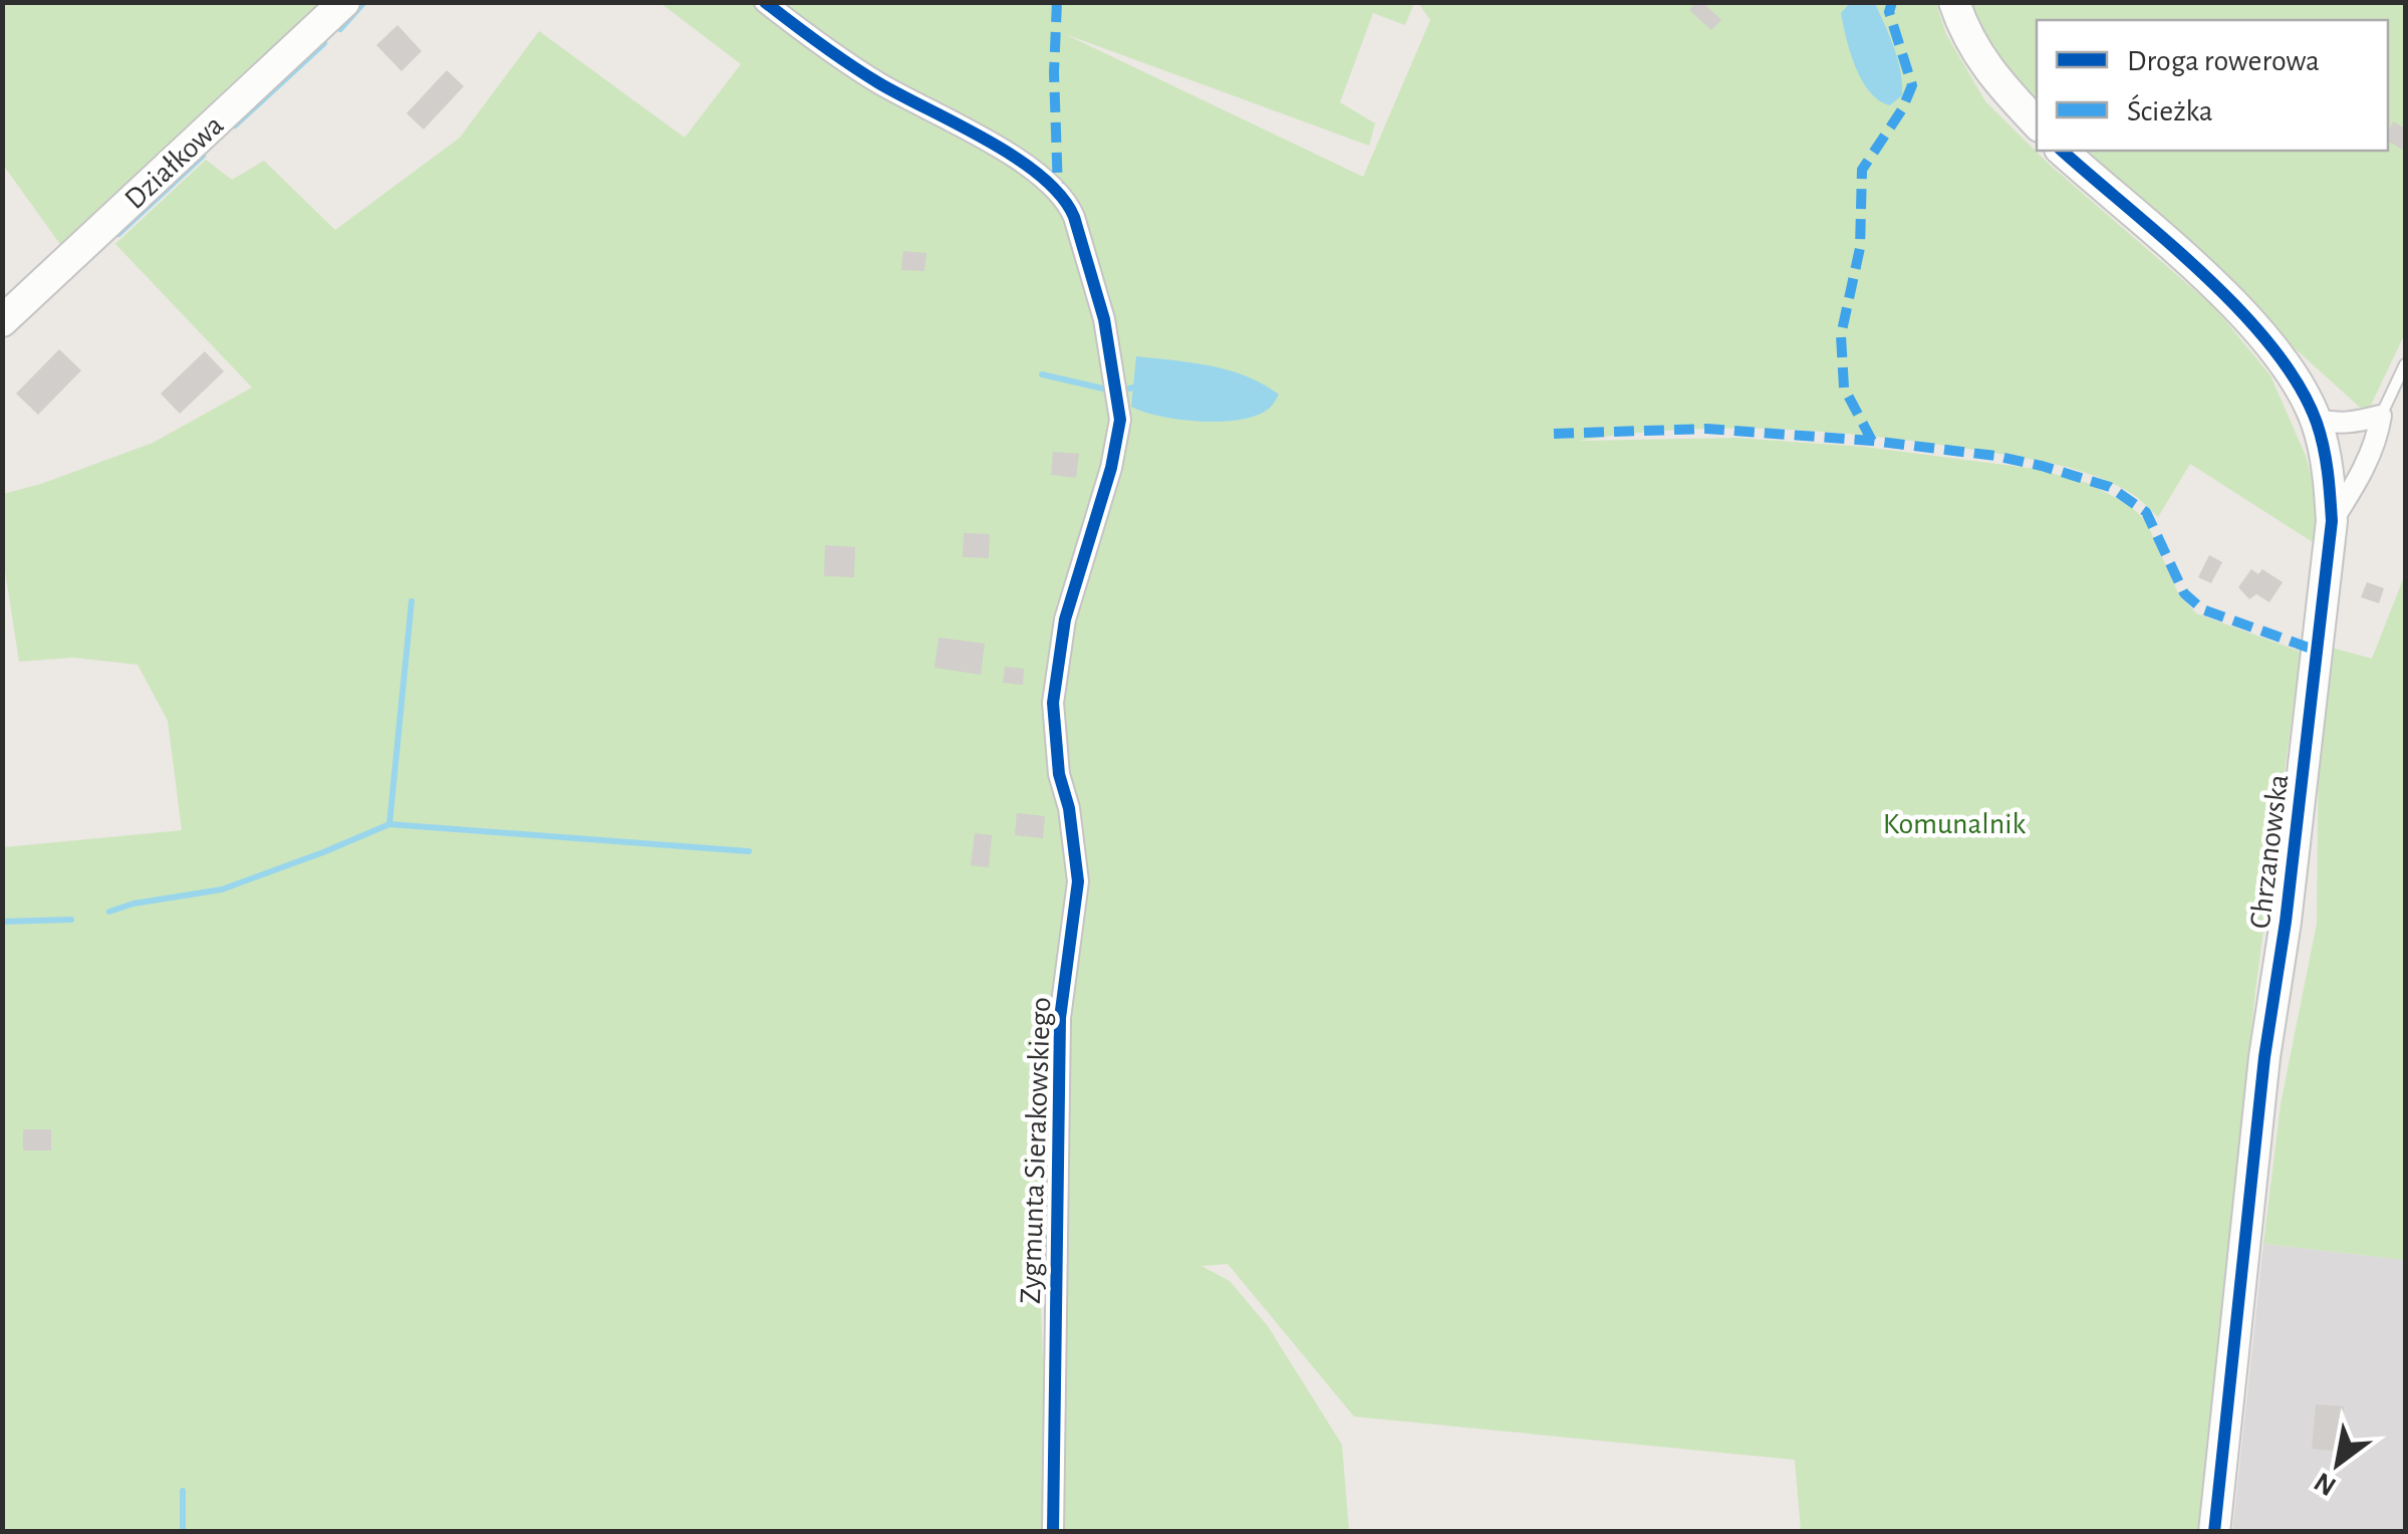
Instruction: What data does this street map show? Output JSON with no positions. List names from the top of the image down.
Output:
{
  "streets": {
    "street": ["Działkowa", "Chrzanowska", "Zygmunta Sierakowskiego"]
  },
  "parks": ["Komunalnik"],
  "legend": ["Droga rowerowa", "Ścieżka"],
  "north": "bottom left"
}
